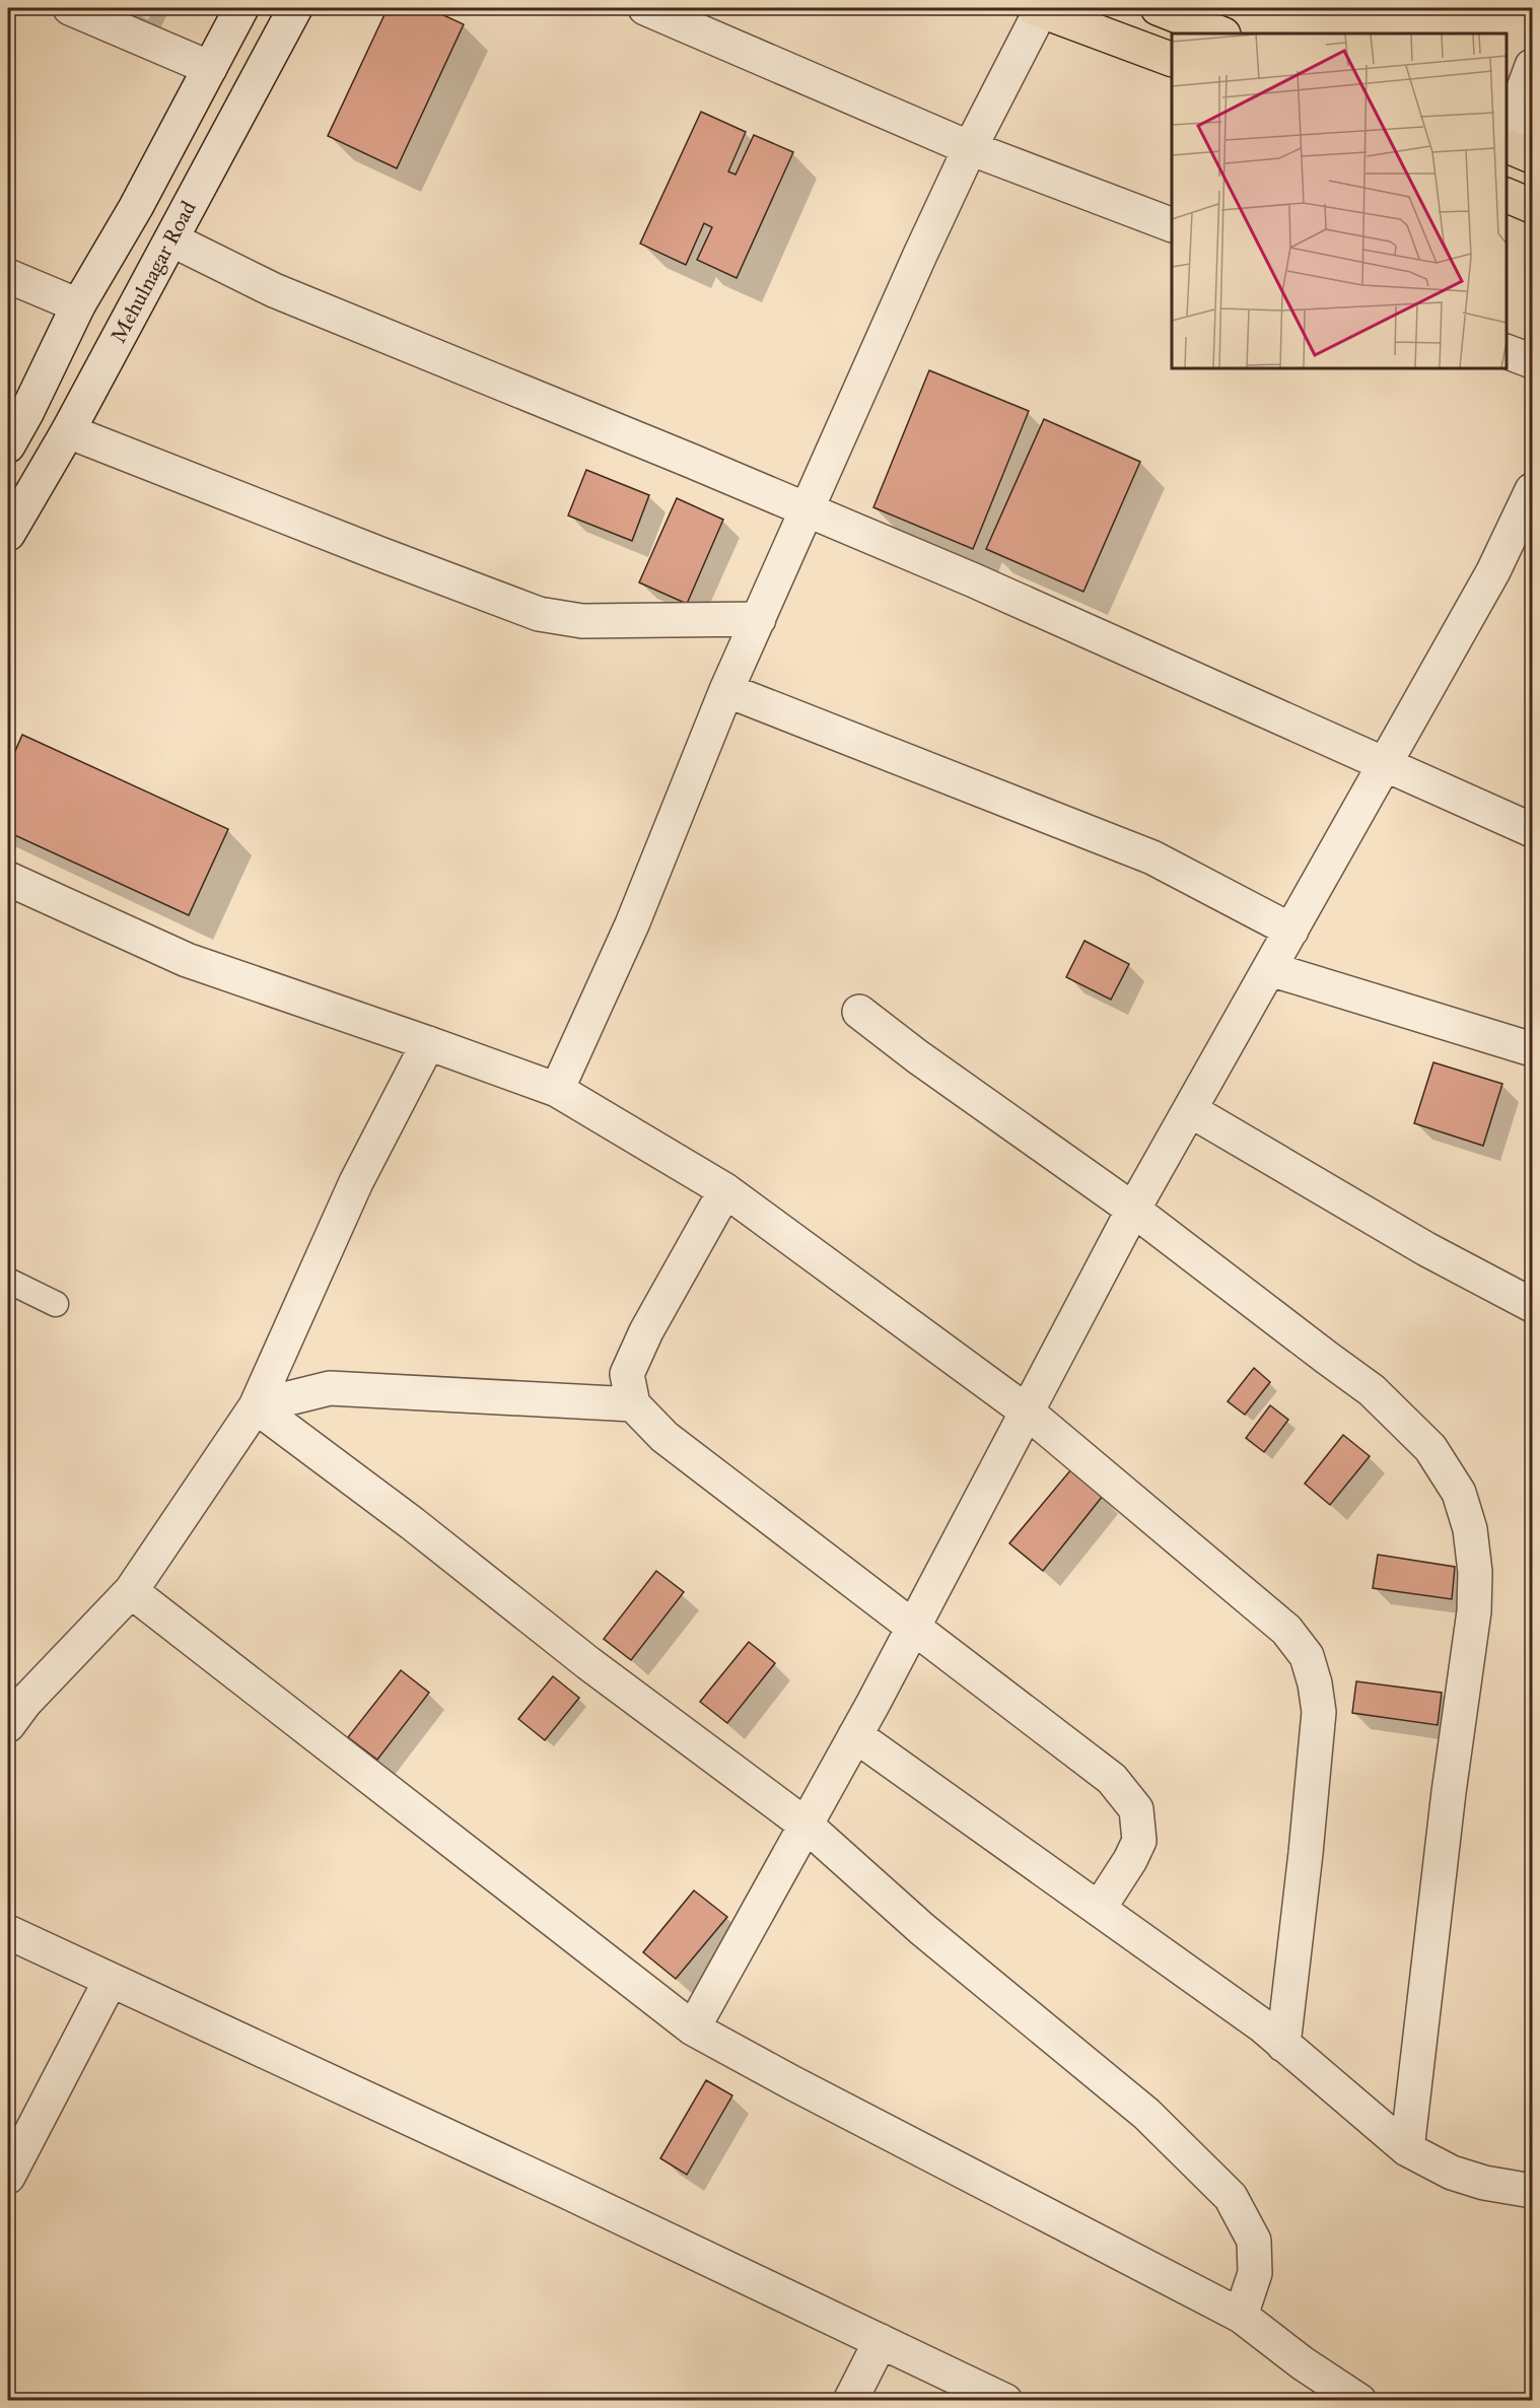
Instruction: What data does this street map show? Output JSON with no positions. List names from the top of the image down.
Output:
{
  "streets": {
    "street": ["Mehulnagar Road"]
  }
}
